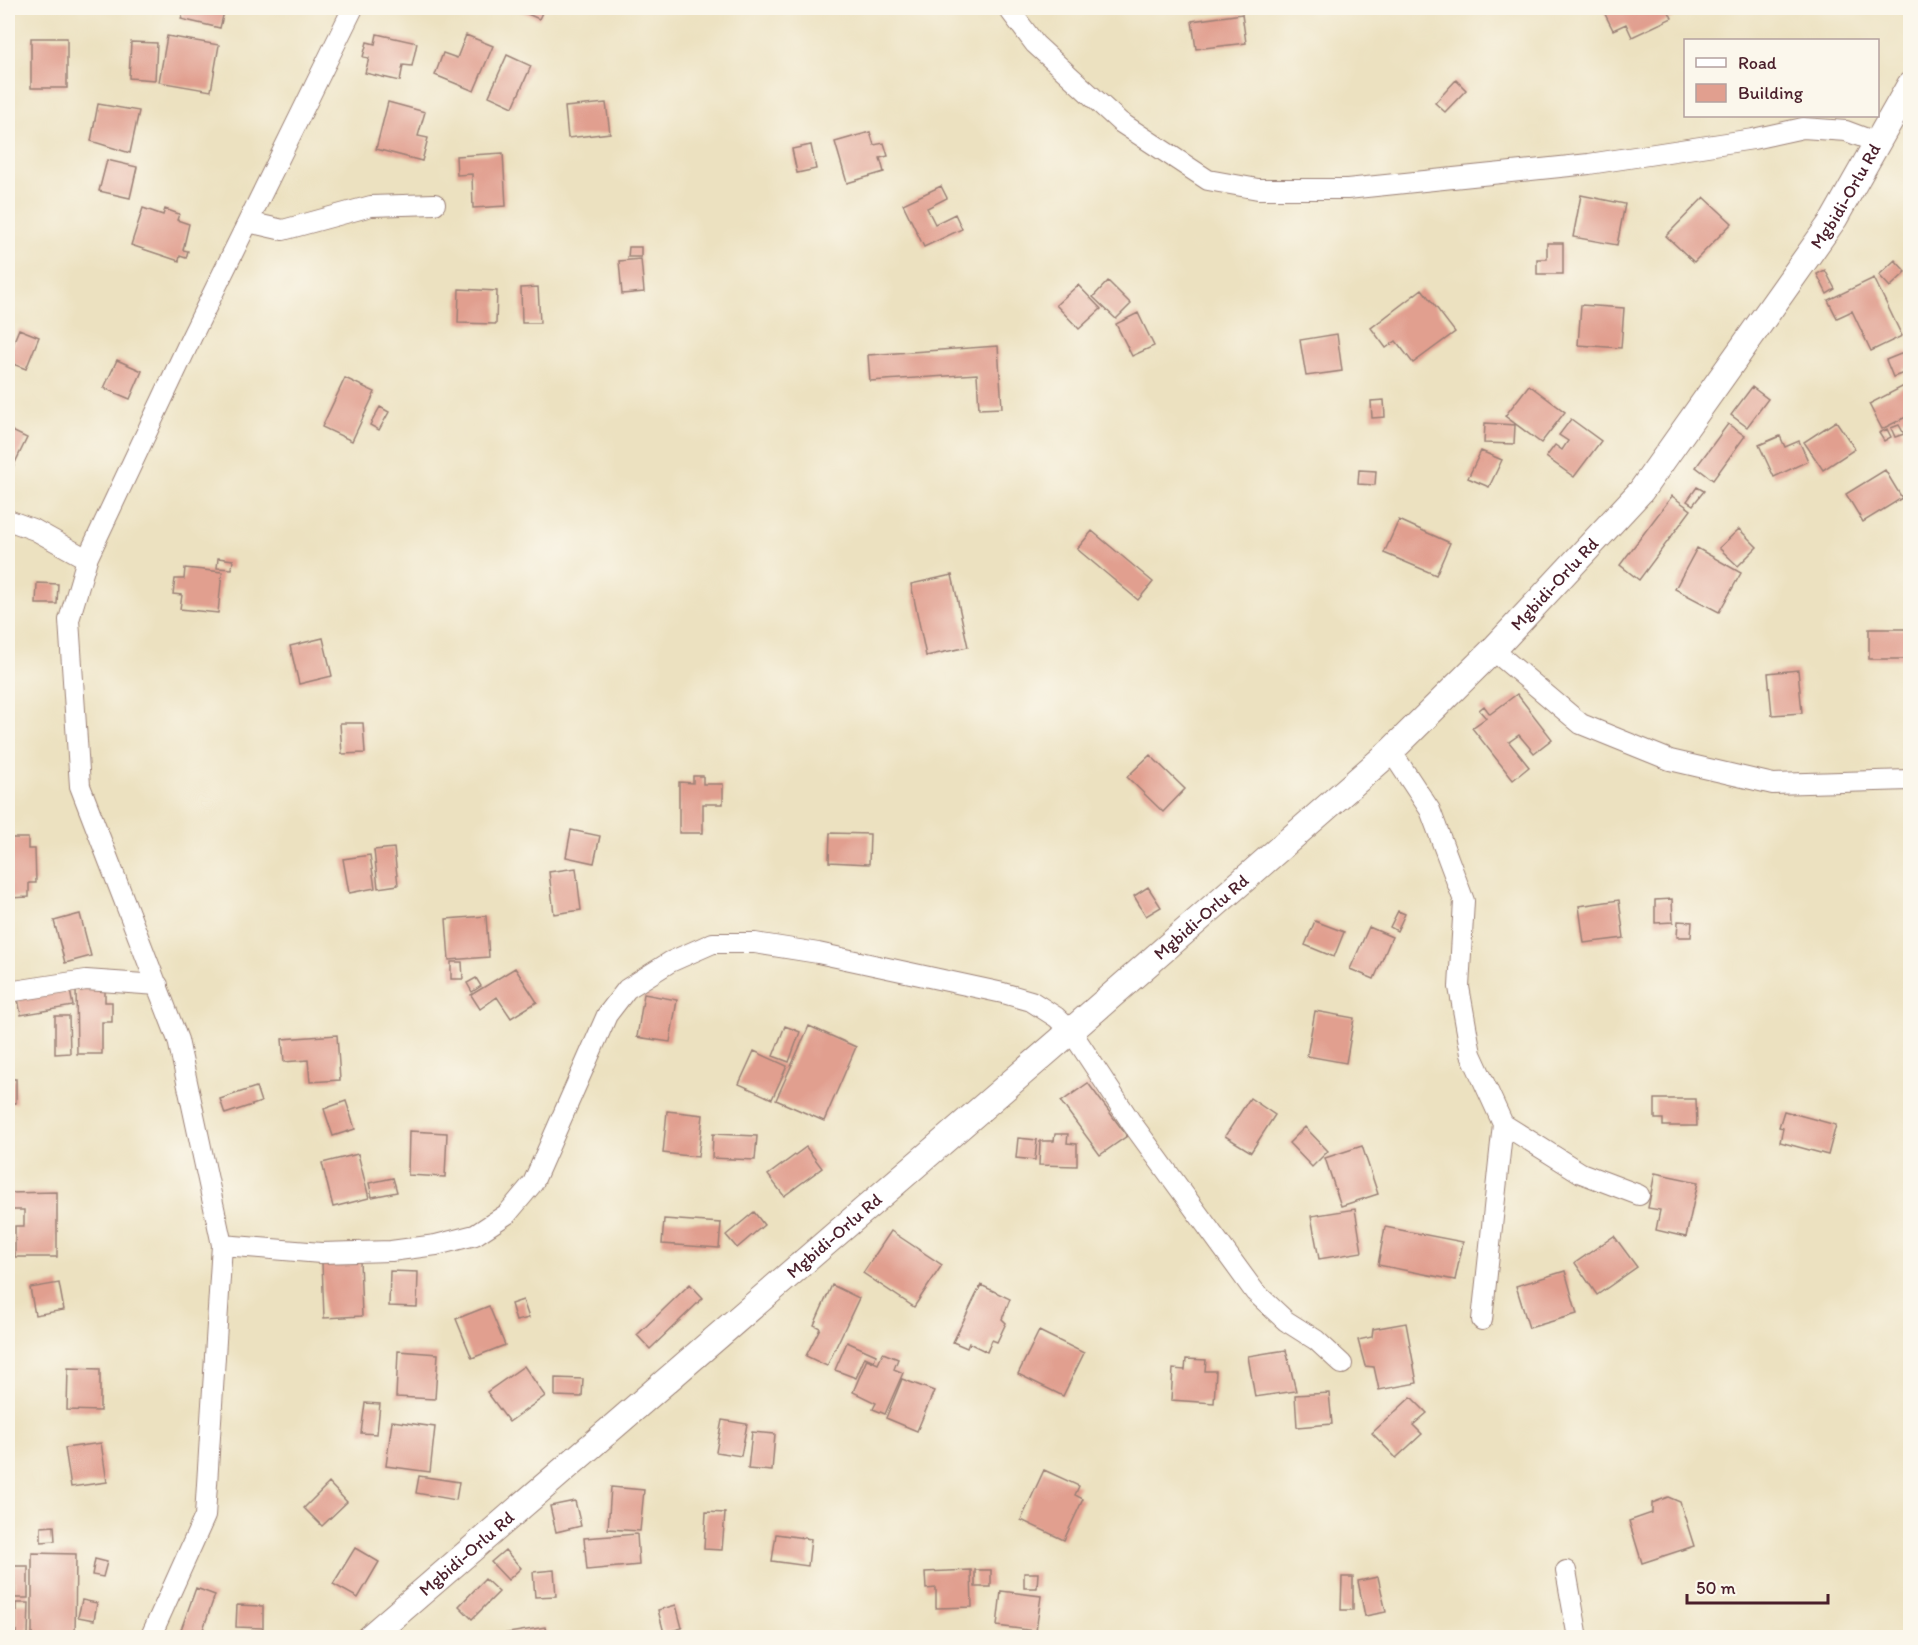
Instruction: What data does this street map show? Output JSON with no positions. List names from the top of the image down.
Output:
{
  "streets": {
    "main road": ["Mgbidi-Orlu Rd"]
  },
  "legend": ["Road", "Building"],
  "scale_bar": "50 m"
}
